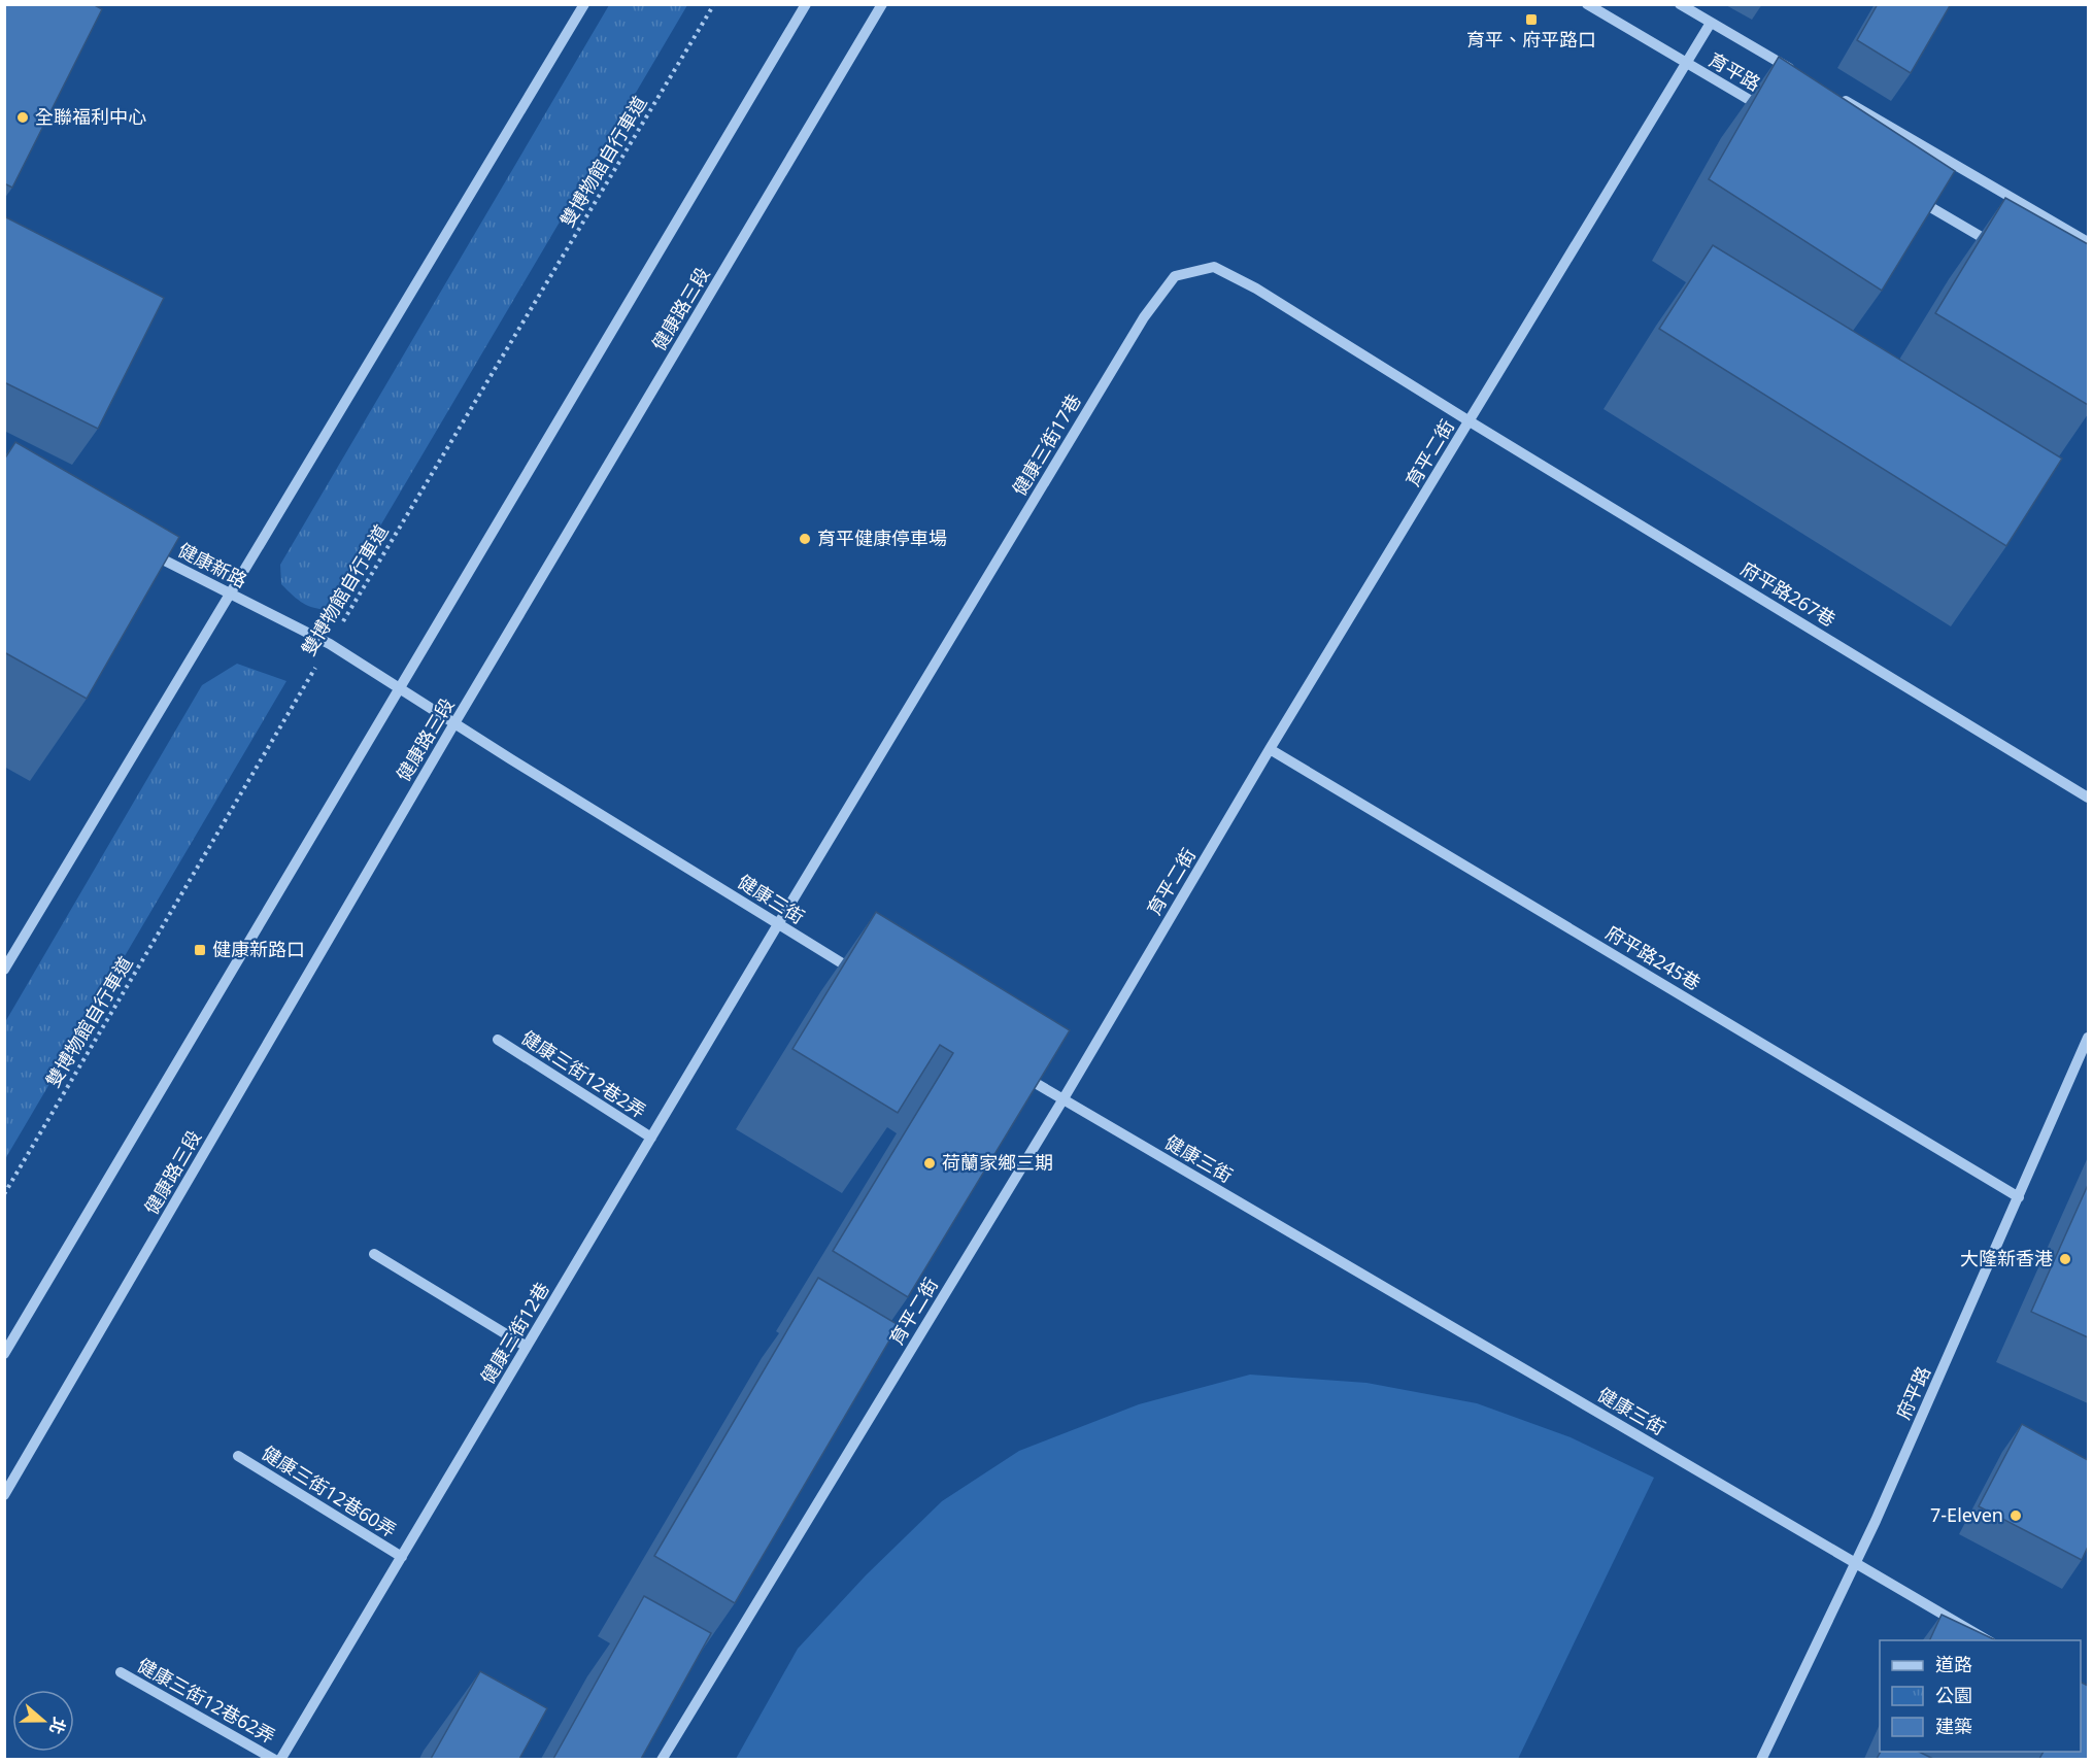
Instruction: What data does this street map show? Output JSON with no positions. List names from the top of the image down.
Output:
{
  "streets": {
    "street": [
      "育平路",
      "健康路三段",
      "健康三街17巷",
      "育平二街",
      "健康新路",
      "府平路267巷",
      "健康三街",
      "府平路245巷",
      "健康三街12巷2弄",
      "健康三街12巷",
      "府平路",
      "健康三街12巷60弄",
      "健康三街12巷62弄"
    ],
    "path": ["雙博物館自行車道"]
  },
  "crossings": [
    ["育平路", "育平二街"],
    ["雙博物館自行車道", "健康新路"],
    ["健康路三段", "健康三街"],
    ["健康三街17巷", "育平二街"],
    ["健康三街17巷", "府平路267巷"],
    ["健康三街17巷", "健康三街"],
    ["健康三街17巷", "健康三街12巷"],
    ["育平二街", "府平路267巷"],
    ["育平二街", "健康三街"],
    ["育平二街", "府平路245巷"],
    ["健康新路", "健康三街"],
    ["健康三街", "健康三街12巷"],
    ["健康三街", "府平路"],
    ["府平路245巷", "府平路"],
    ["健康三街12巷2弄", "健康三街12巷"],
    ["健康三街12巷", "健康三街12巷60弄"]
  ],
  "places": {
    "transit": ["育平、府平路口", "健康新路口"],
    "other": [
      "全聯福利中心",
      "育平健康停車場",
      "荷蘭家鄉三期",
      "大隆新香港",
      "7-Eleven"
    ]
  },
  "legend": ["道路", "公園", "建築"],
  "north": "right"
}
